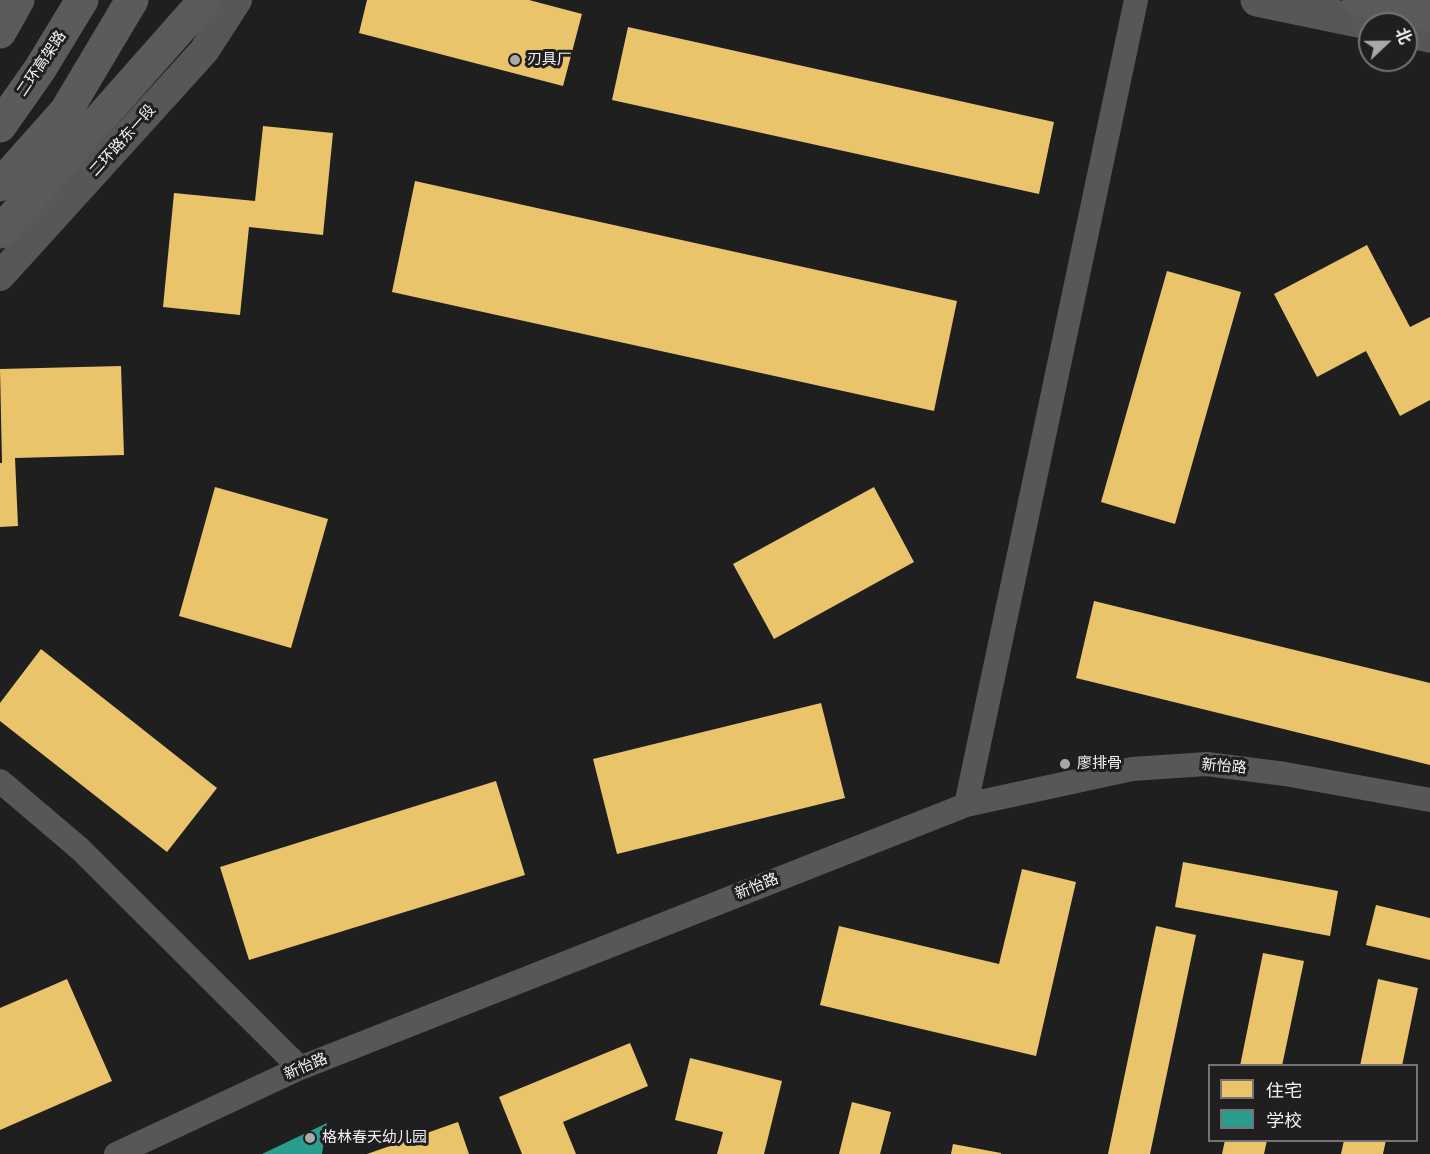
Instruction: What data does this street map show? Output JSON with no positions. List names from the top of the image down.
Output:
{
  "streets": {
    "highway": ["二环高架路"],
    "street": ["二环路东一段", "新怡路"]
  },
  "places": ["刃具厂", "廖排骨", "格林春天幼儿园"],
  "legend": ["住宅", "学校"],
  "north": "right"
}
